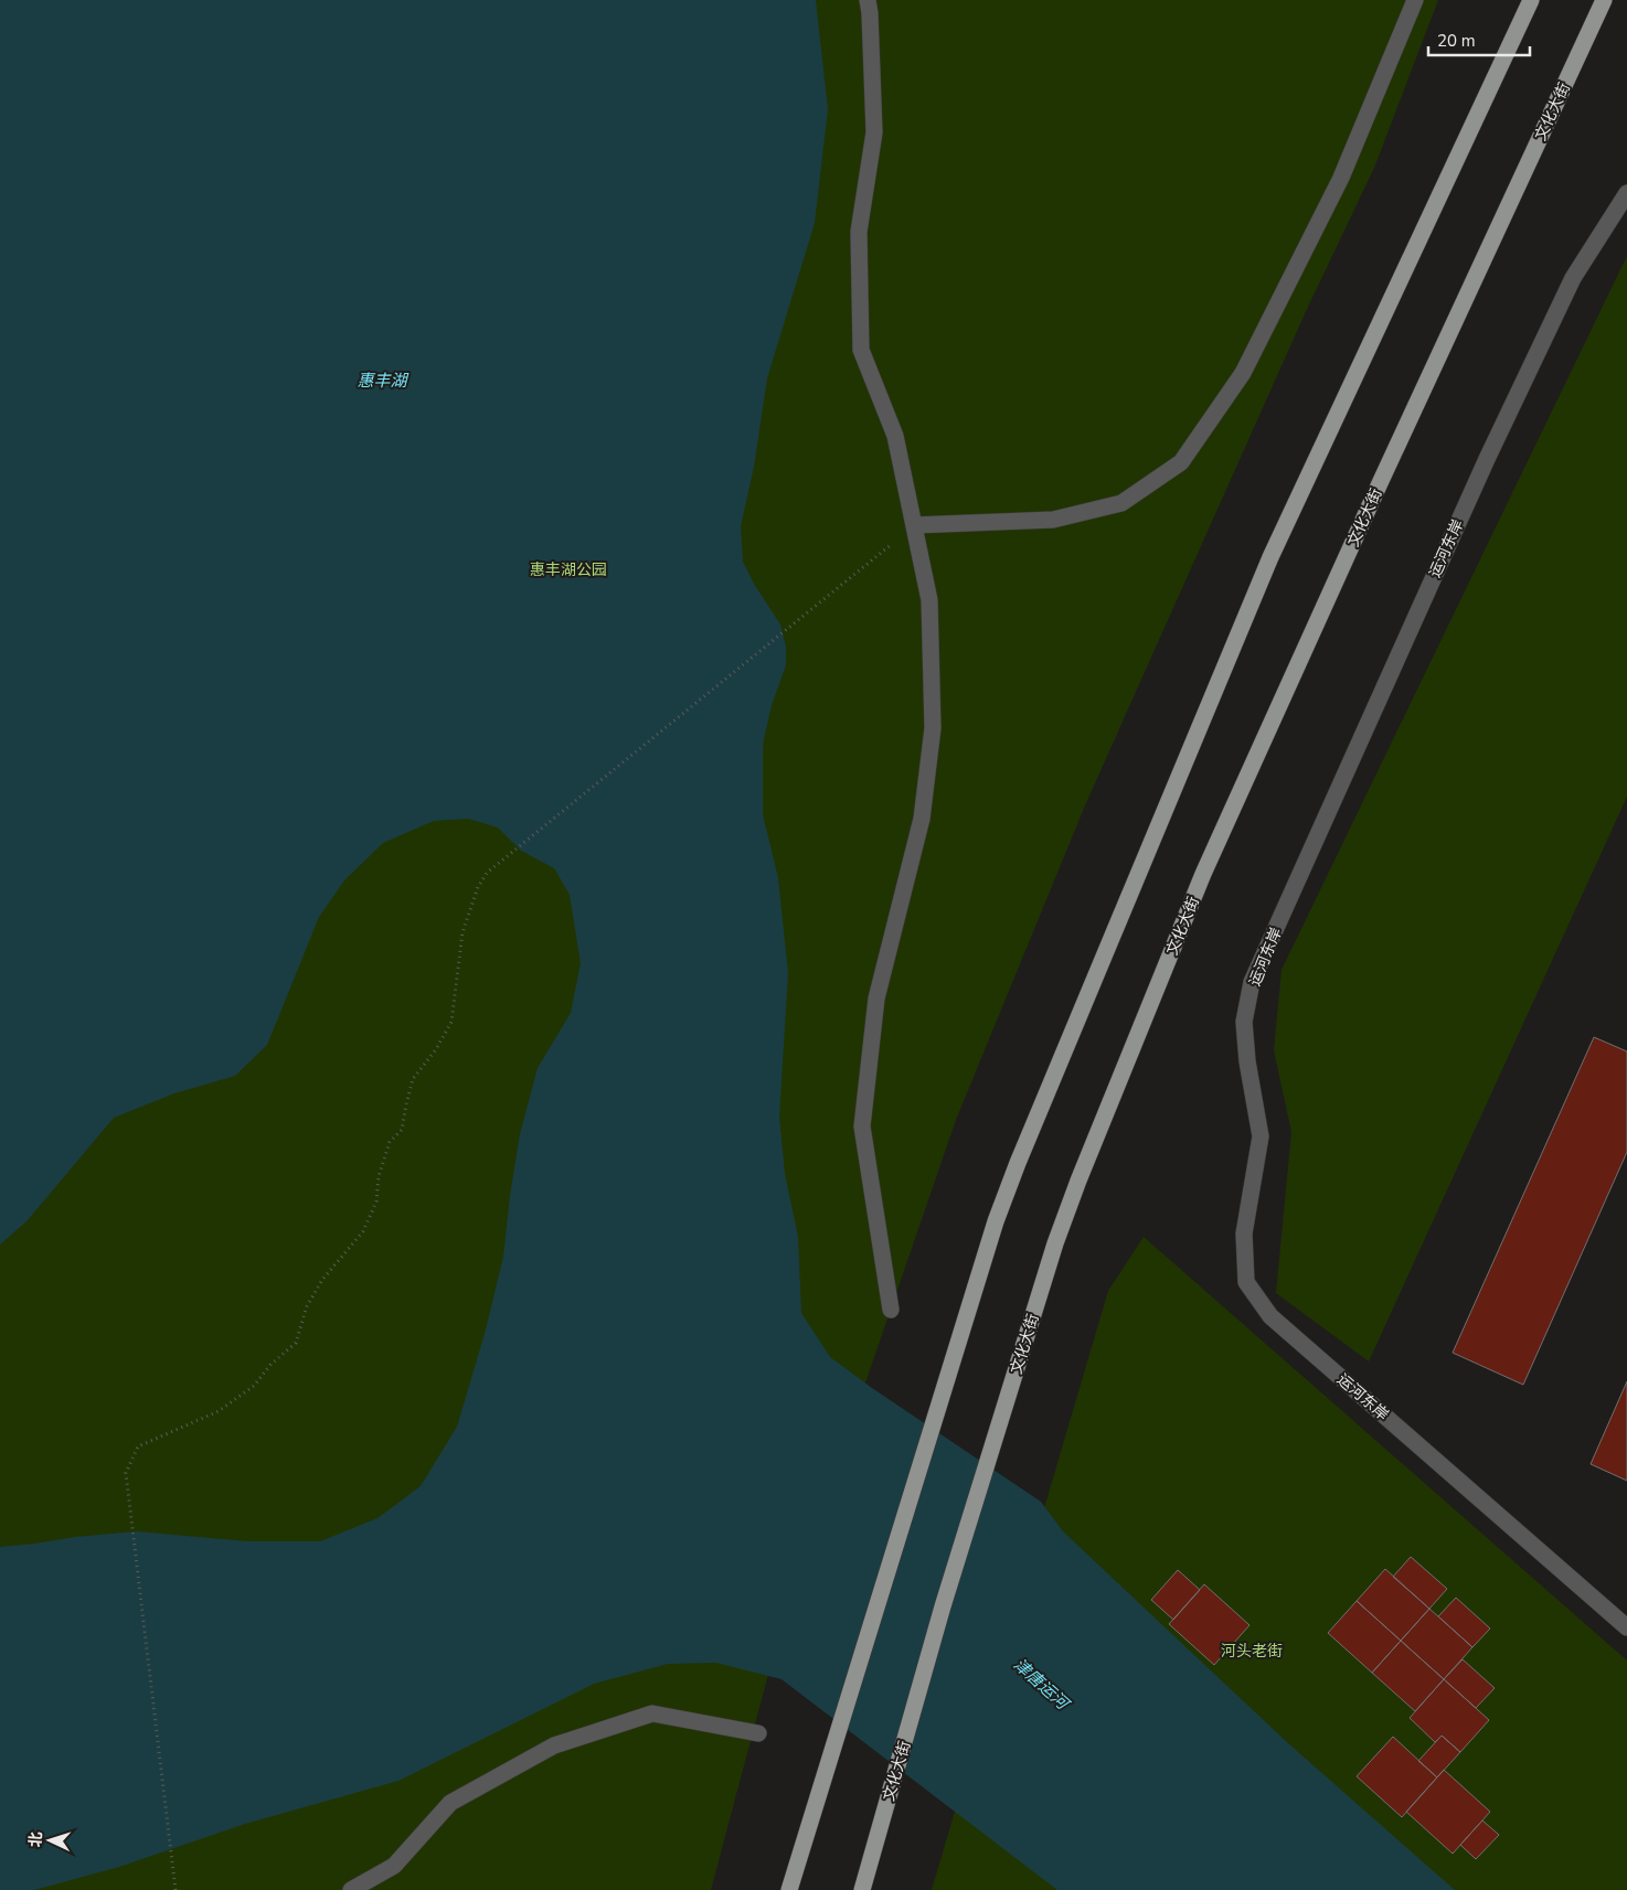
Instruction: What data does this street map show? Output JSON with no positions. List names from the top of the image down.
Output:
{
  "streets": {
    "main road": ["文化大街"],
    "street": ["运河东岸"]
  },
  "water": ["惠丰湖", "津唐运河"],
  "parks": ["惠丰湖公园", "河头老街"],
  "scale_bar": "20 m",
  "north": "left"
}
